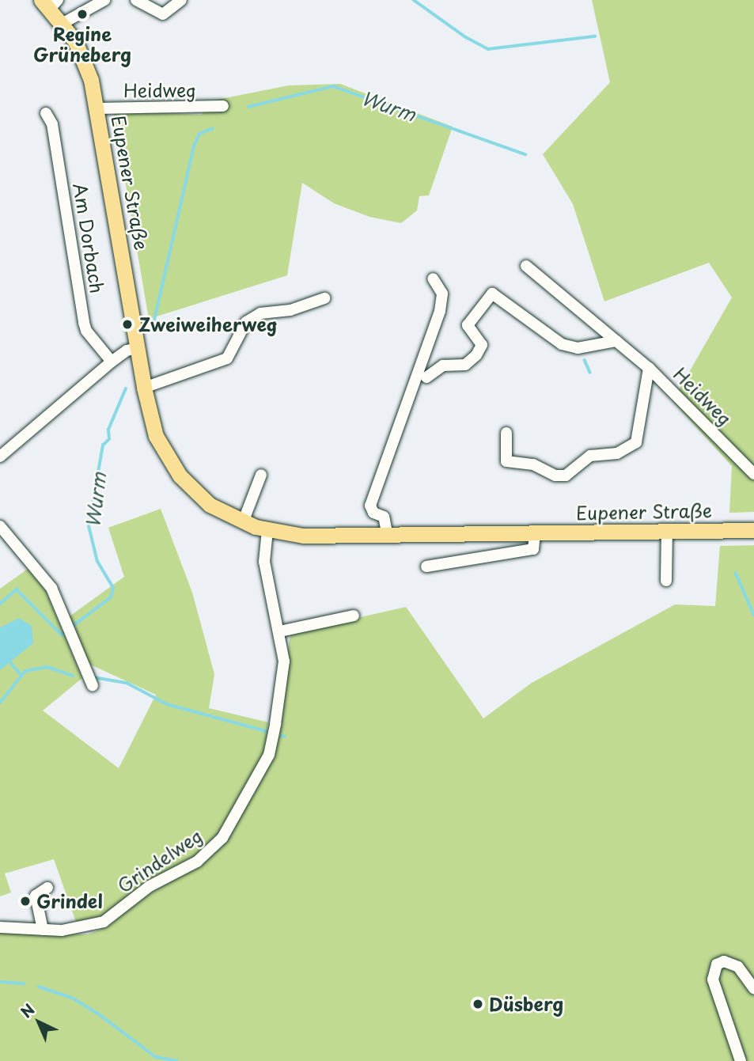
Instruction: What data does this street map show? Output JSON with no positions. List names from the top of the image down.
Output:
{
  "streets": {
    "main road": ["Eupener Straße"],
    "street": ["Heidweg", "Am Dorbach", "Grindelweg"]
  },
  "crossings": [
    ["Heidweg", "Eupener Straße"],
    ["Eupener Straße", "Grindelweg"]
  ],
  "water": ["Wurm"],
  "places": [
    "Regine Grüneberg",
    "Zweiweiherweg",
    "Grindel",
    "Düsberg"
  ],
  "north": "top left"
}
